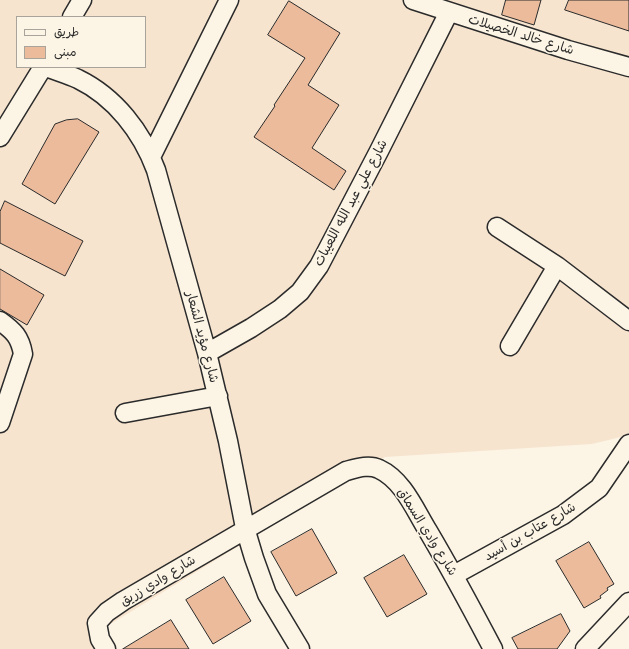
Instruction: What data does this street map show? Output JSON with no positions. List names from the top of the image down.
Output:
{
  "streets": {
    "street": [
      "شارع خالد الخصيلات",
      "شارع علي عبد الله اللعيبات",
      "شارع مؤيد الشعار",
      "شارع وادي السماق",
      "شارع عتاب بن أسيد",
      "شارع وادي زريق"
    ]
  },
  "crossings": [
    ["شارع خالد الخصيلات", "شارع علي عبد الله اللعيبات"],
    ["شارع علي عبد الله اللعيبات", "شارع مؤيد الشعار"],
    ["شارع مؤيد الشعار", "شارع وادي السماق"],
    ["شارع مؤيد الشعار", "شارع وادي زريق"],
    ["شارع وادي السماق", "شارع عتاب بن أسيد"],
    ["شارع وادي السماق", "شارع وادي زريق"]
  ],
  "legend": ["طريق", "مبنى"]
}
